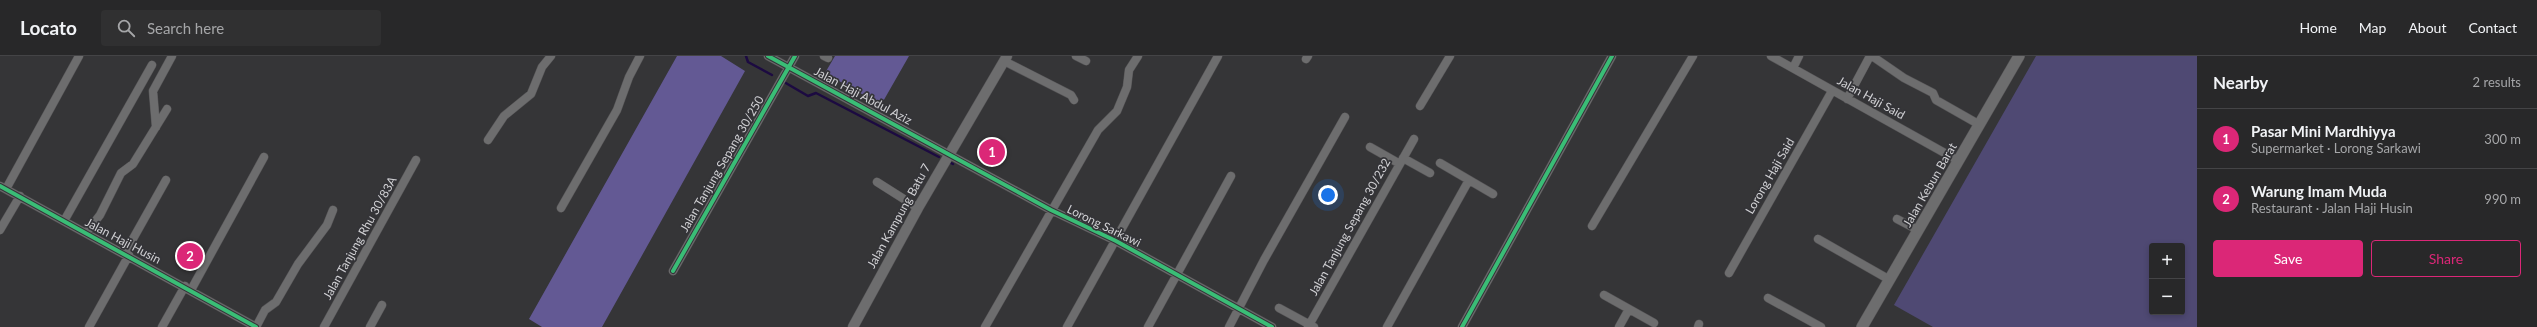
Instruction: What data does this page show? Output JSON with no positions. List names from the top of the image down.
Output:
{
  "streets": {
    "main road": ["Jalan Kebun Barat"],
    "street": [
      "Jalan Haji Abdul Aziz",
      "Jalan Haji Said",
      "Jalan Tanjung Sepang 30/250",
      "Lorong Haji Said",
      "Jalan Kampung Batu 7",
      "Lorong Sarkawi",
      "Jalan Tanjung Sepang 30/232",
      "Jalan Tanjung Rhu 30/83A",
      "Jalan Haji Husin"
    ]
  },
  "crossings": [
    ["Jalan Haji Abdul Aziz", "Jalan Tanjung Sepang 30/250"],
    ["Jalan Haji Abdul Aziz", "Jalan Kampung Batu 7"],
    ["Jalan Haji Abdul Aziz", "Lorong Sarkawi"],
    ["Jalan Haji Said", "Lorong Haji Said"],
    ["Jalan Haji Said", "Jalan Kebun Barat"],
    ["Jalan Kampung Batu 7", "Lorong Sarkawi"]
  ],
  "page": {
    "header": "Locato",
    "search": "Search here",
    "nav": [
      "Home",
      "Map",
      "About",
      "Contact"
    ],
    "heading": ["Nearby", "2 results"],
    "list": [
      {
        "mark": "1",
        "name": "Pasar Mini Mardhiyya",
        "note": "Supermarket · Lorong Sarkawi",
        "value": "300 m"
      },
      {
        "mark": "2",
        "name": "Warung Imam Muda",
        "note": "Restaurant · Jalan Haji Husin",
        "value": "990 m"
      }
    ],
    "pins": ["1", "2"],
    "buttons": ["Save", "Share"],
    "map_buttons": ["+", "−"]
  }
}
